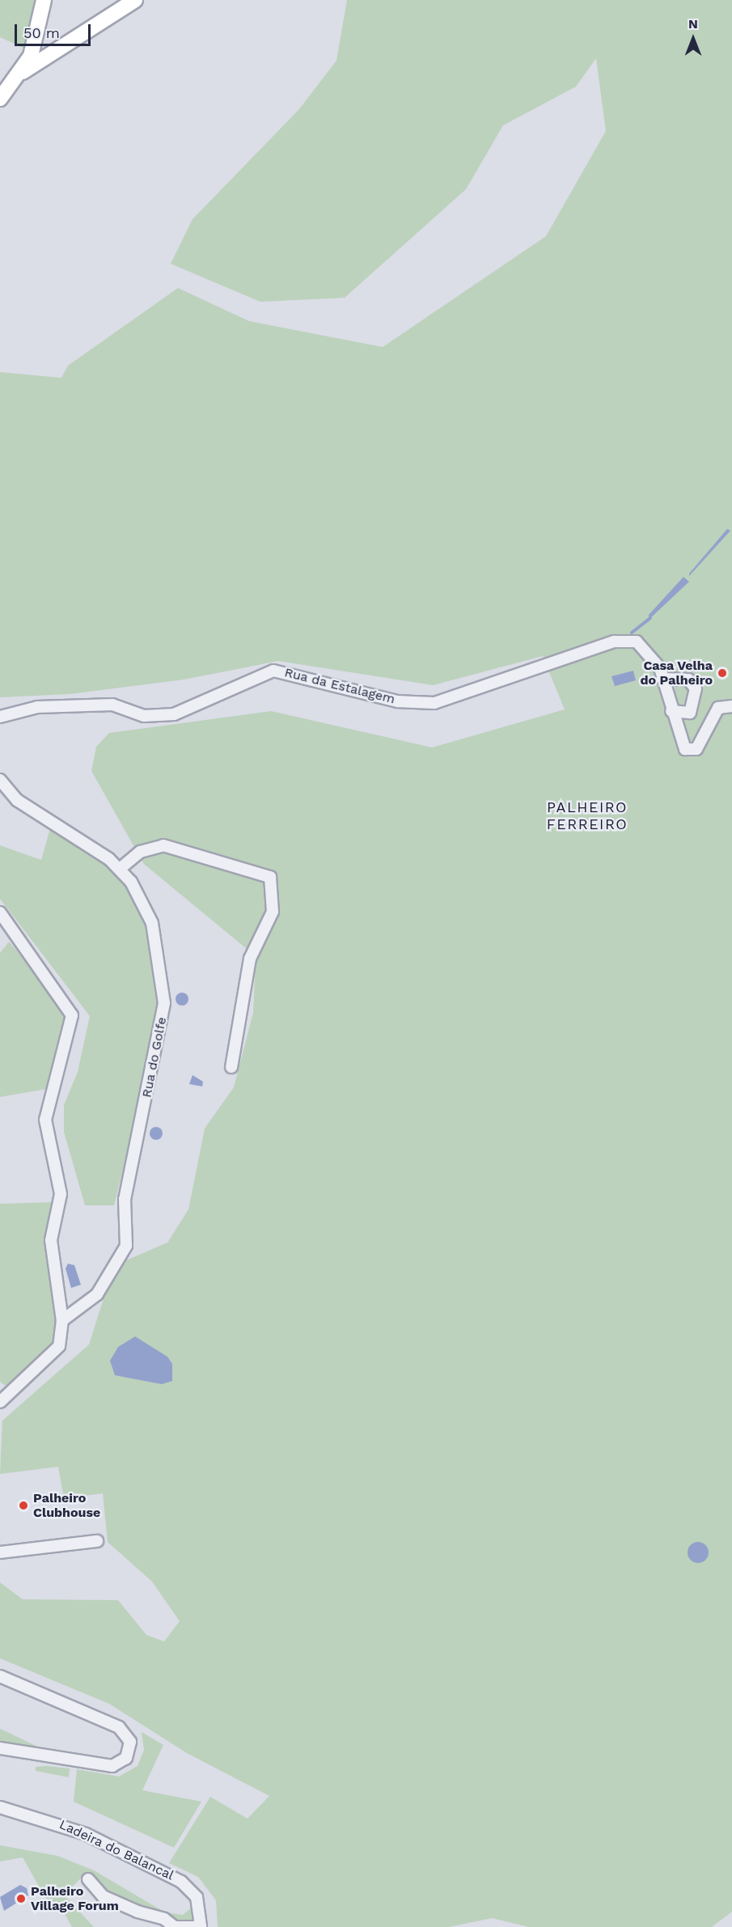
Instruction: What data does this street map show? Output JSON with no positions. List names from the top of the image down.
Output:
{
  "streets": {
    "street": ["Rua da Estalagem", "Rua do Golfe", "Ladeira do Balancal"]
  },
  "districts": ["PALHEIRO FERREIRO"],
  "places": ["Casa Velha do Palheiro", "Palheiro Clubhouse", "Palheiro Village Forum"],
  "scale_bar": "50 m",
  "north": "top"
}
